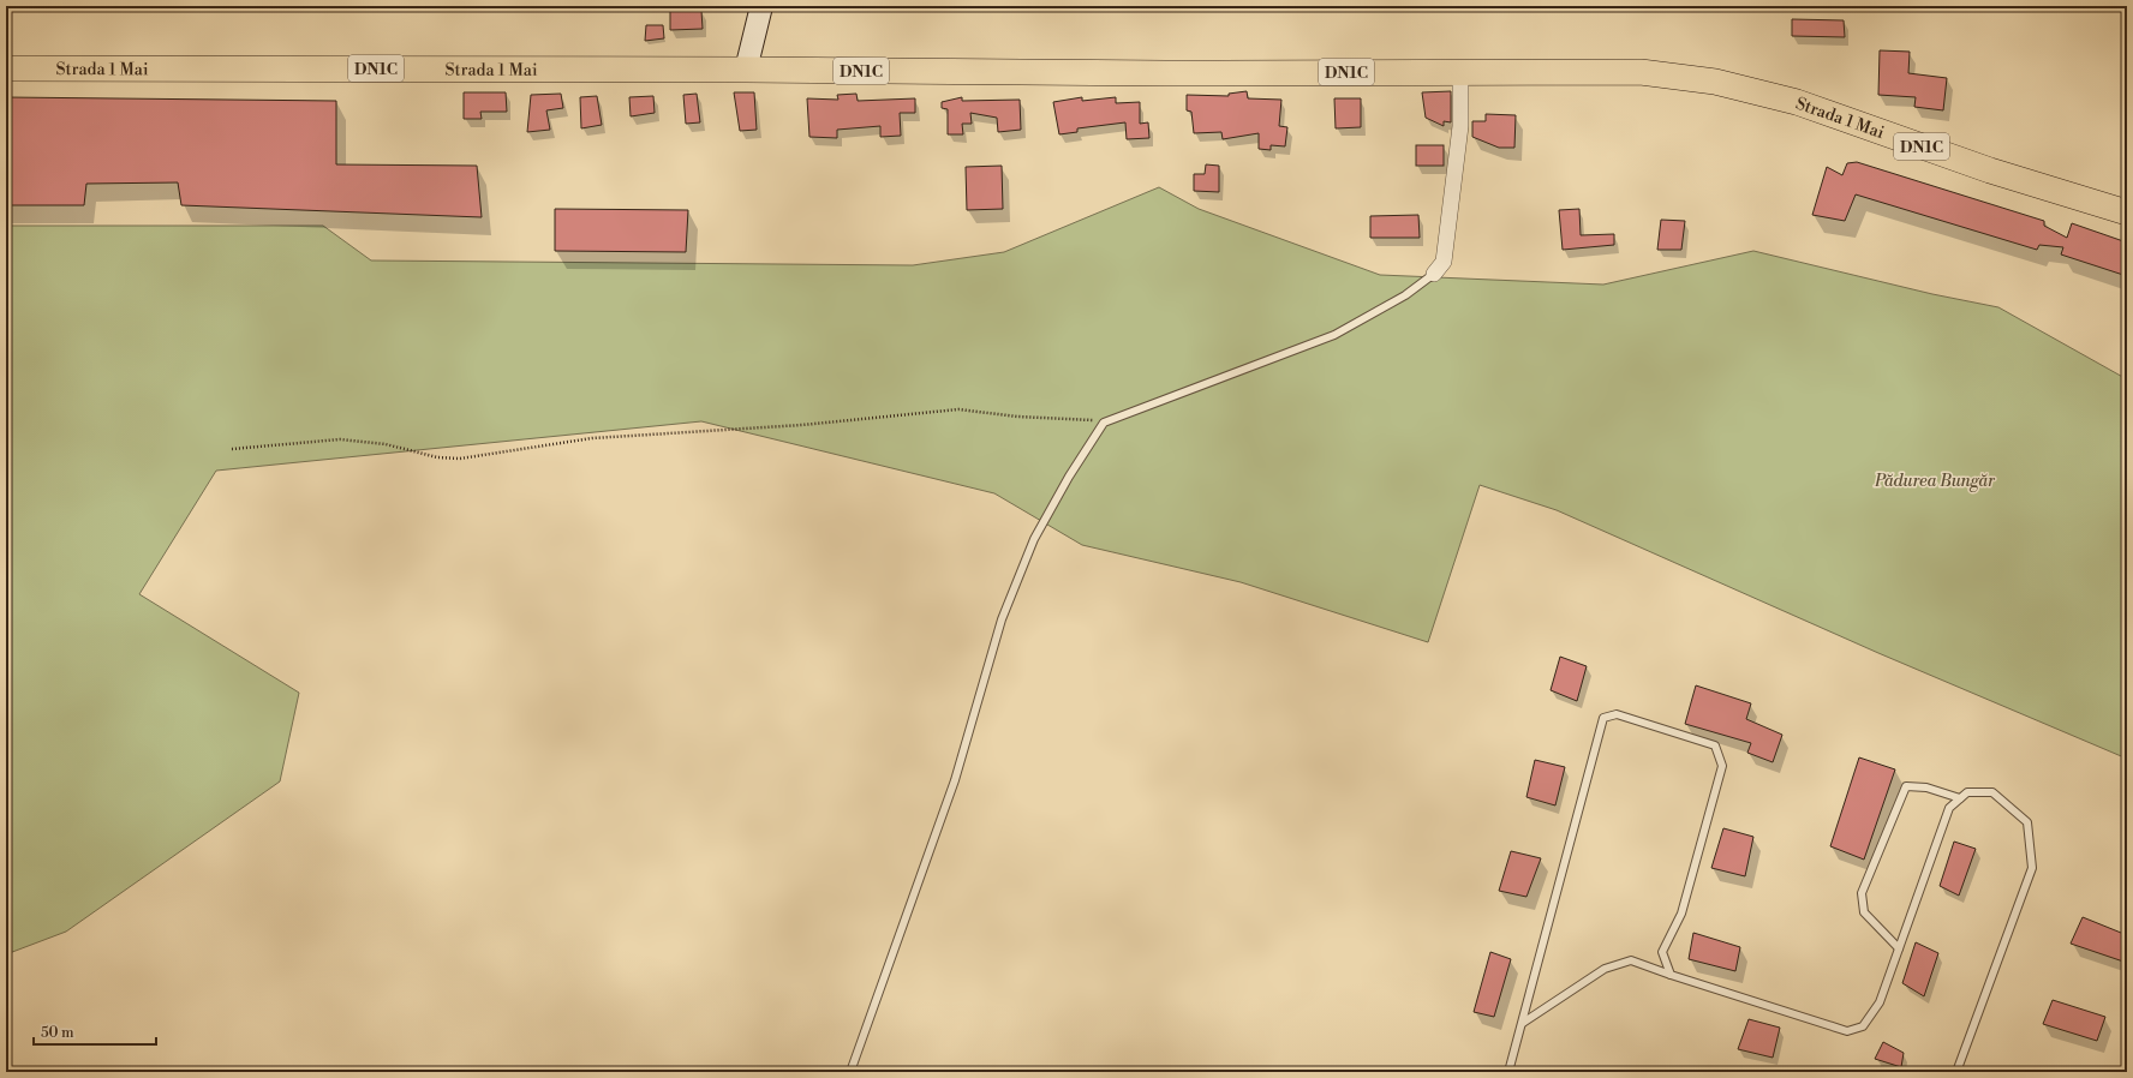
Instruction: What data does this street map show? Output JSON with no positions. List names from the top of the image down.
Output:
{
  "streets": {
    "highway": ["Strada 1 Mai", "DN1C"]
  },
  "parks": ["Pădurea Bungăr"],
  "scale_bar": "50 m"
}
